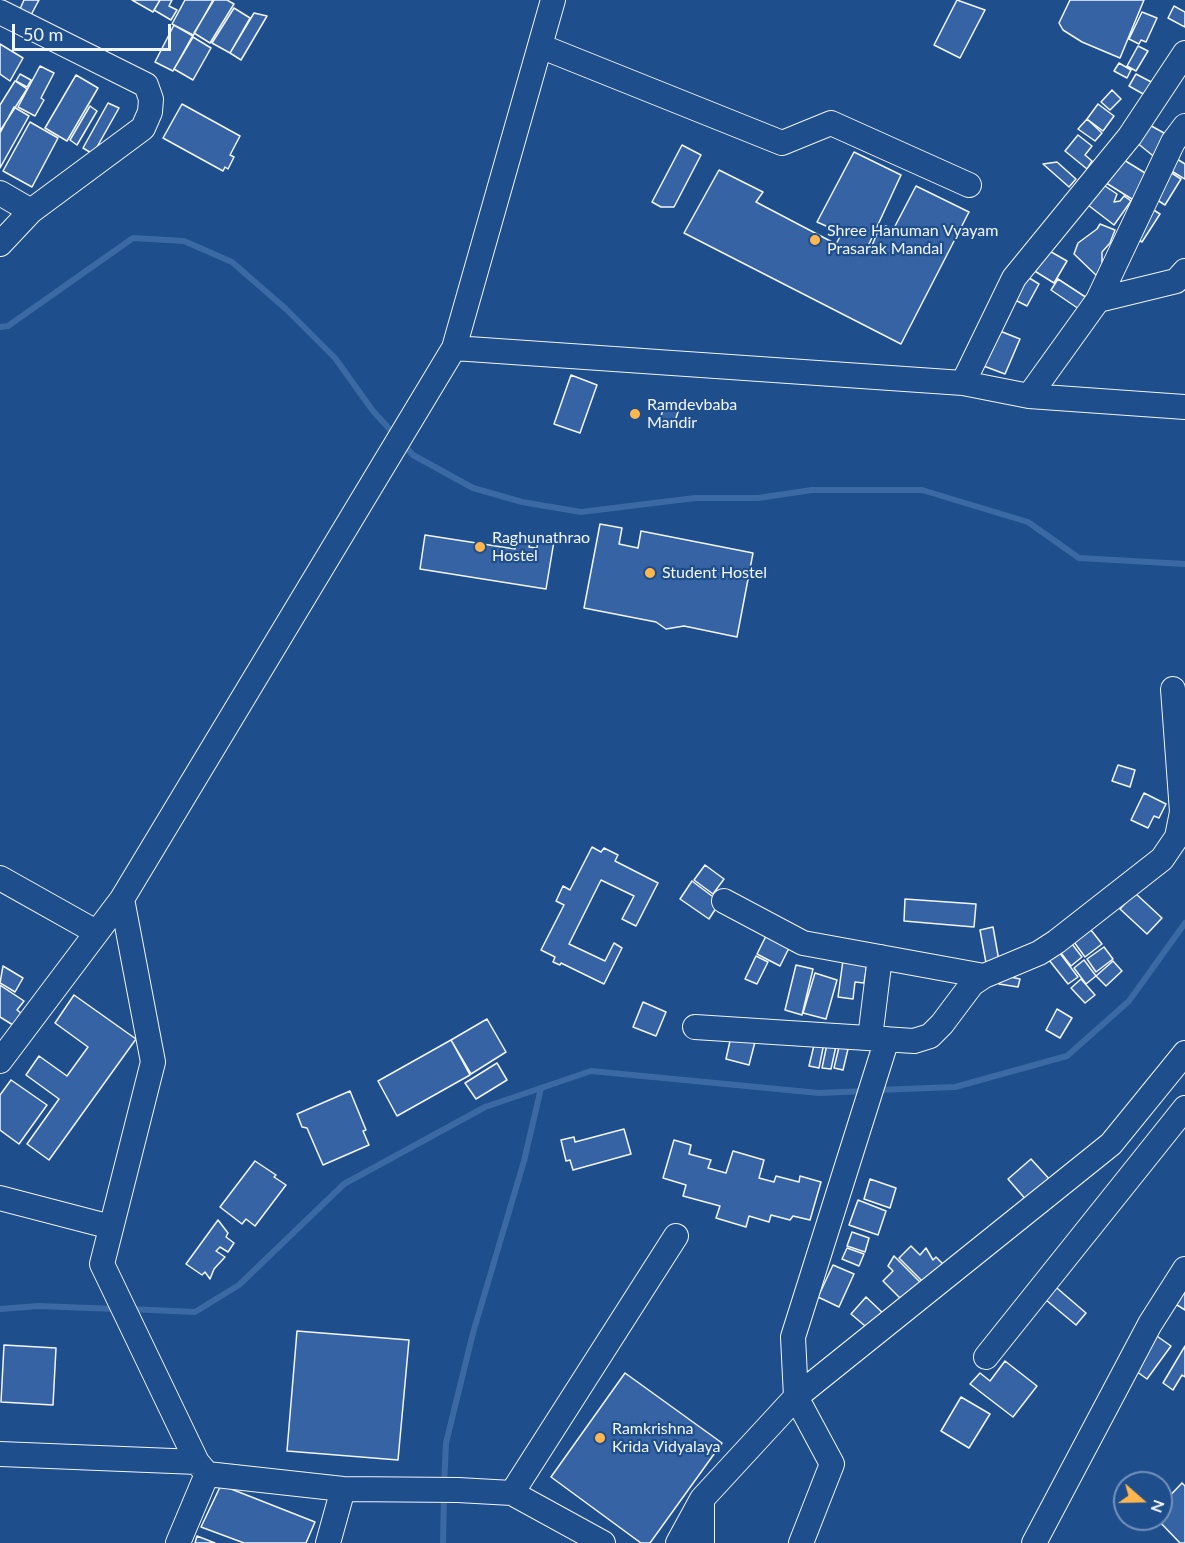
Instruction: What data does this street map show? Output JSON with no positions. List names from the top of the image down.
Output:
{
  "places": [
    "Shree Hanuman Vyayam Prasarak Mandal",
    "Ramdevbaba Mandir",
    "Raghunathrao Hostel",
    "Student Hostel",
    "Ramkrishna Krida Vidyalaya"
  ],
  "scale_bar": "50 m",
  "north": "right"
}
